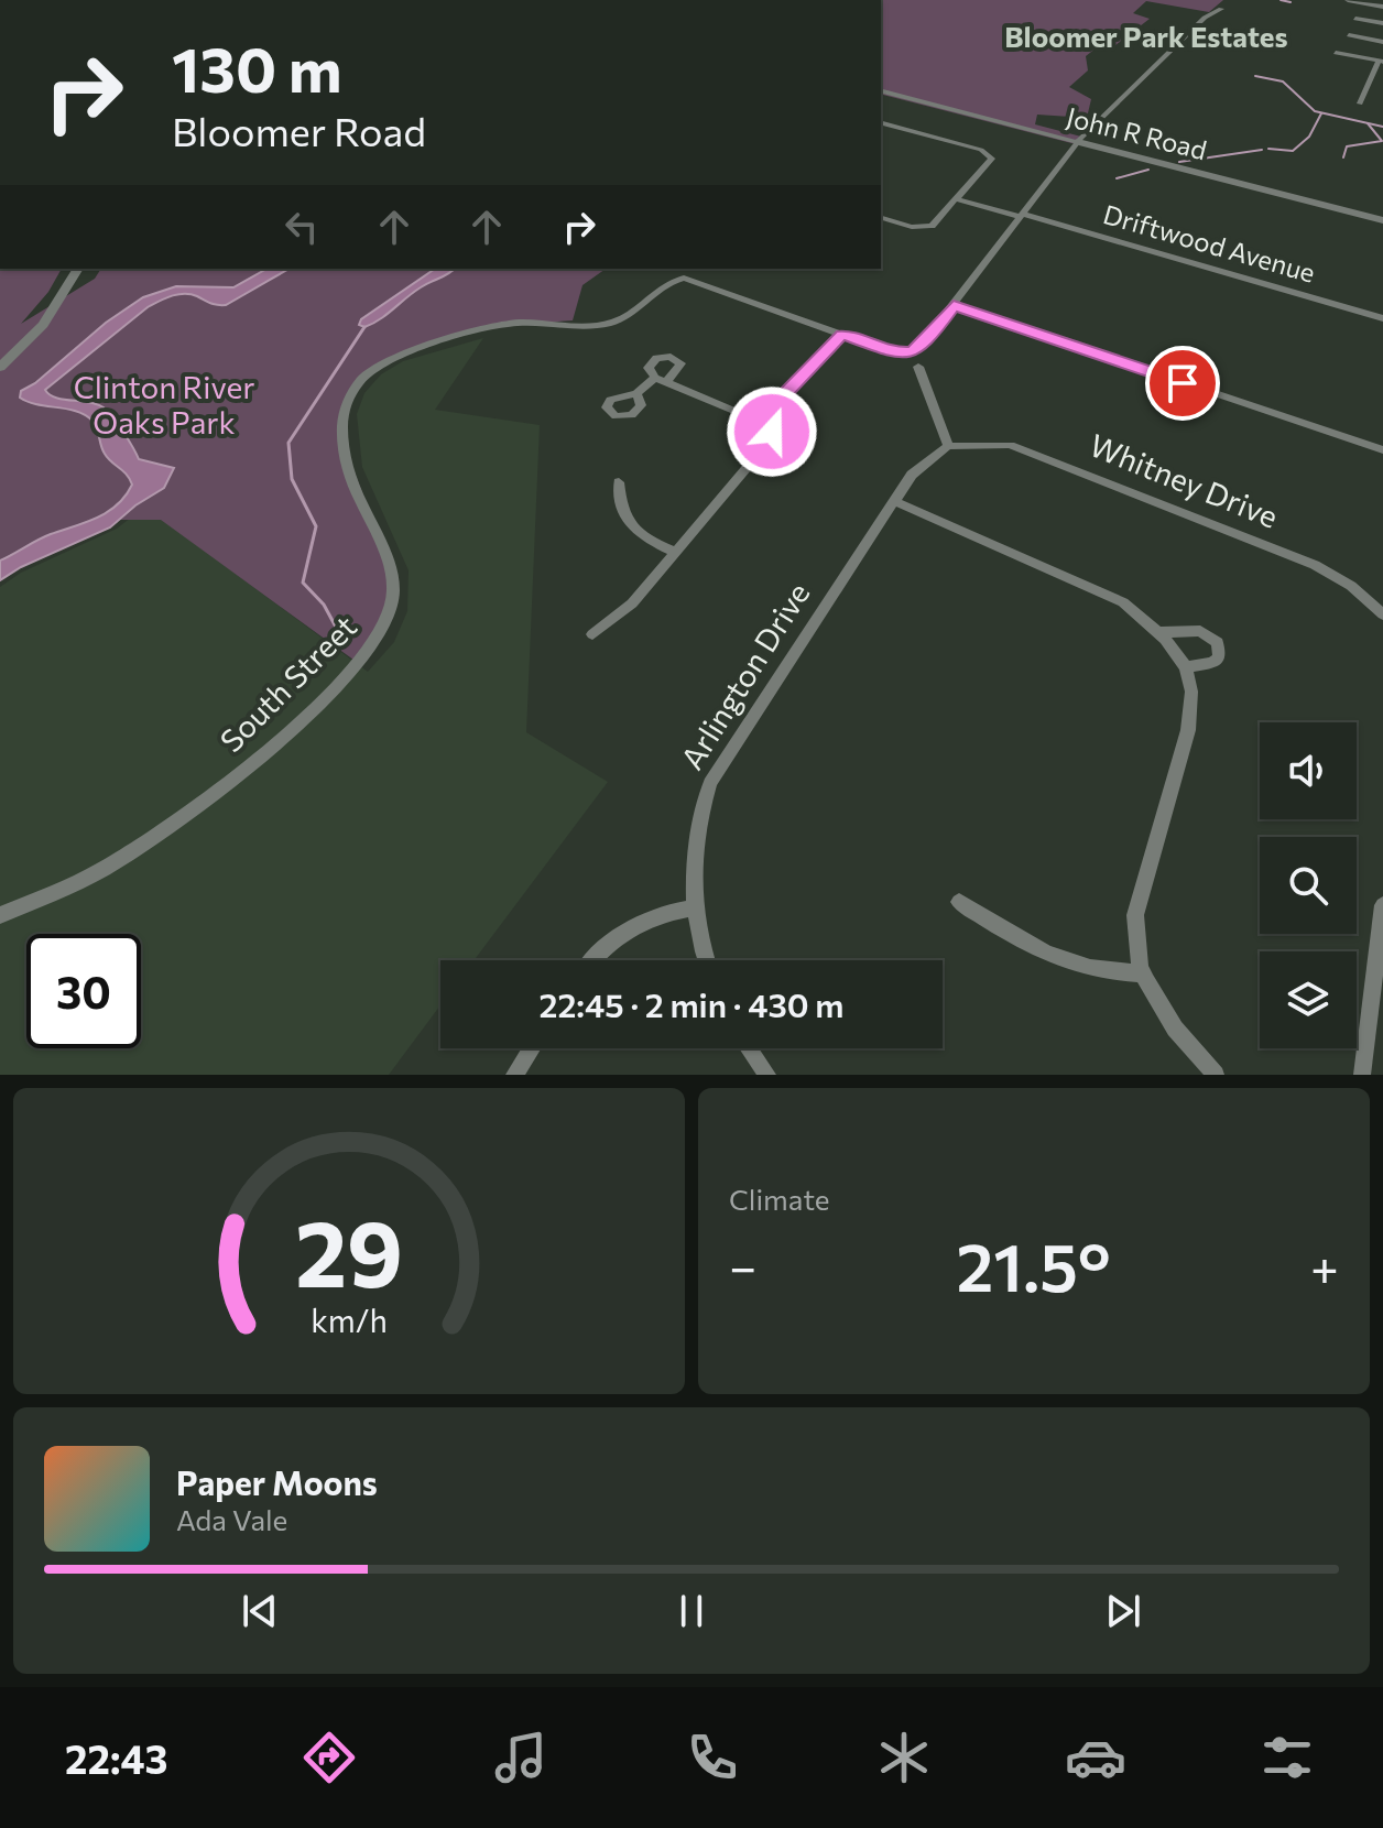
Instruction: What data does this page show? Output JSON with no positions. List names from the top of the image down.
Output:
{
  "streets": {
    "street": [
      "John R Road",
      "Driftwood Avenue",
      "Whitney Drive",
      "Arlington Drive",
      "South Street"
    ]
  },
  "crossings": [
    ["Whitney Drive", "Arlington Drive"]
  ],
  "districts": ["Bloomer Park Estates"],
  "parks": ["Clinton River Oaks Park"],
  "page": {
    "turn": ["130 m", "Bloomer Road"],
    "limit": "30",
    "trip": "22:45 · 2 min · 430 m",
    "tile": "Climate",
    "heat": ["−", "21.5°", "+"],
    "song": ["Paper Moons", "Ada Vale"],
    "tabs": "22:43",
    "gauge": ["29", "km/h"]
  }
}
